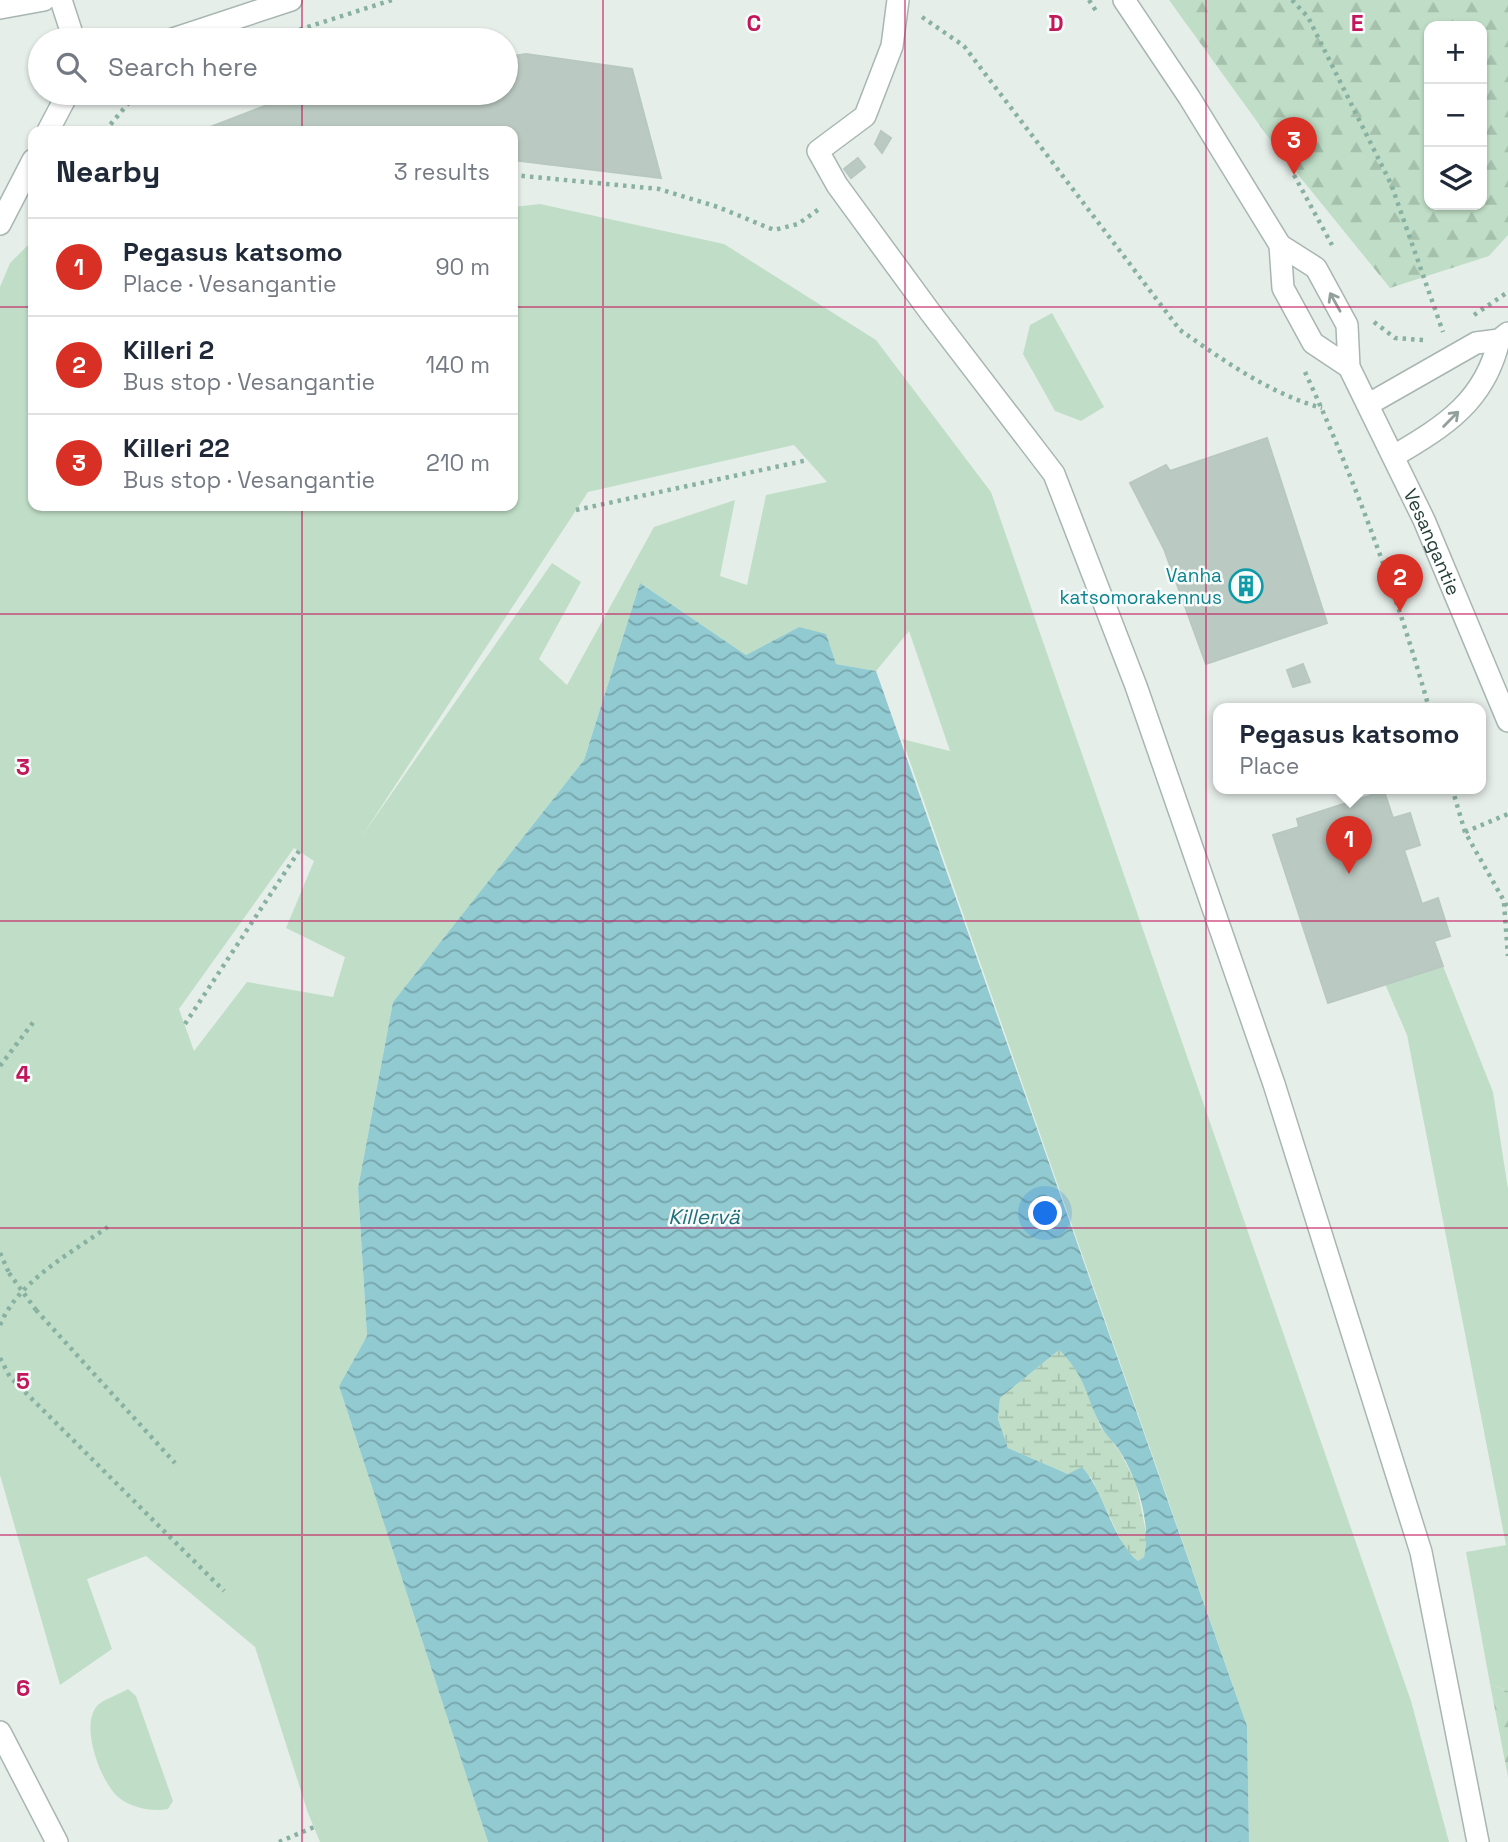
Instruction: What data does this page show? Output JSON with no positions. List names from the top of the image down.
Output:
{
  "streets": {
    "street": ["Vesangantie"]
  },
  "water": ["Killervä"],
  "places": {
    "building": ["Vanha katsomorakennus"]
  },
  "page": {
    "map_buttons": ["+", "−"],
    "search": "Search here",
    "pins": ["3", "2", "1"],
    "heading": ["Nearby", "3 results"],
    "list": [
      {
        "mark": "1",
        "name": "Pegasus katsomo",
        "note": "Place · Vesangantie",
        "value": "90 m"
      },
      {
        "mark": "2",
        "name": "Killeri 2",
        "note": "Bus stop · Vesangantie",
        "value": "140 m"
      },
      {
        "mark": "3",
        "name": "Killeri 22",
        "note": "Bus stop · Vesangantie",
        "value": "210 m"
      }
    ],
    "popup": ["Pegasus katsomo", "Place"]
  },
  "grid": {
    "columns": ["C", "D", "E"],
    "rows": [
      "3",
      "4",
      "5",
      "6"
    ]
  }
}
